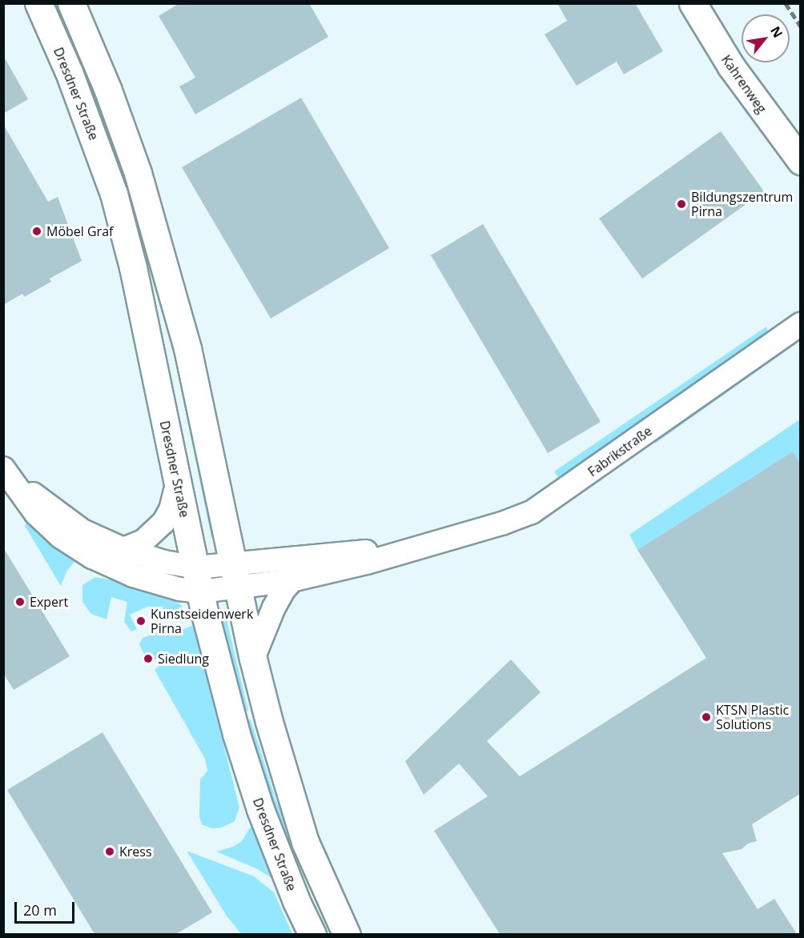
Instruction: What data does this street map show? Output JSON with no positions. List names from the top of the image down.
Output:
{
  "streets": {
    "main road": ["Kahrenweg", "Dresdner Straße"],
    "street": ["Fabrikstraße"]
  },
  "places": [
    "Bildungszentrum Pirna",
    "Möbel Graf",
    "Expert",
    "Kunstseidenwerk Pirna",
    "Siedlung",
    "KTSN Plastic Solutions",
    "Kress"
  ],
  "scale_bar": "20 m",
  "north": "top right"
}
